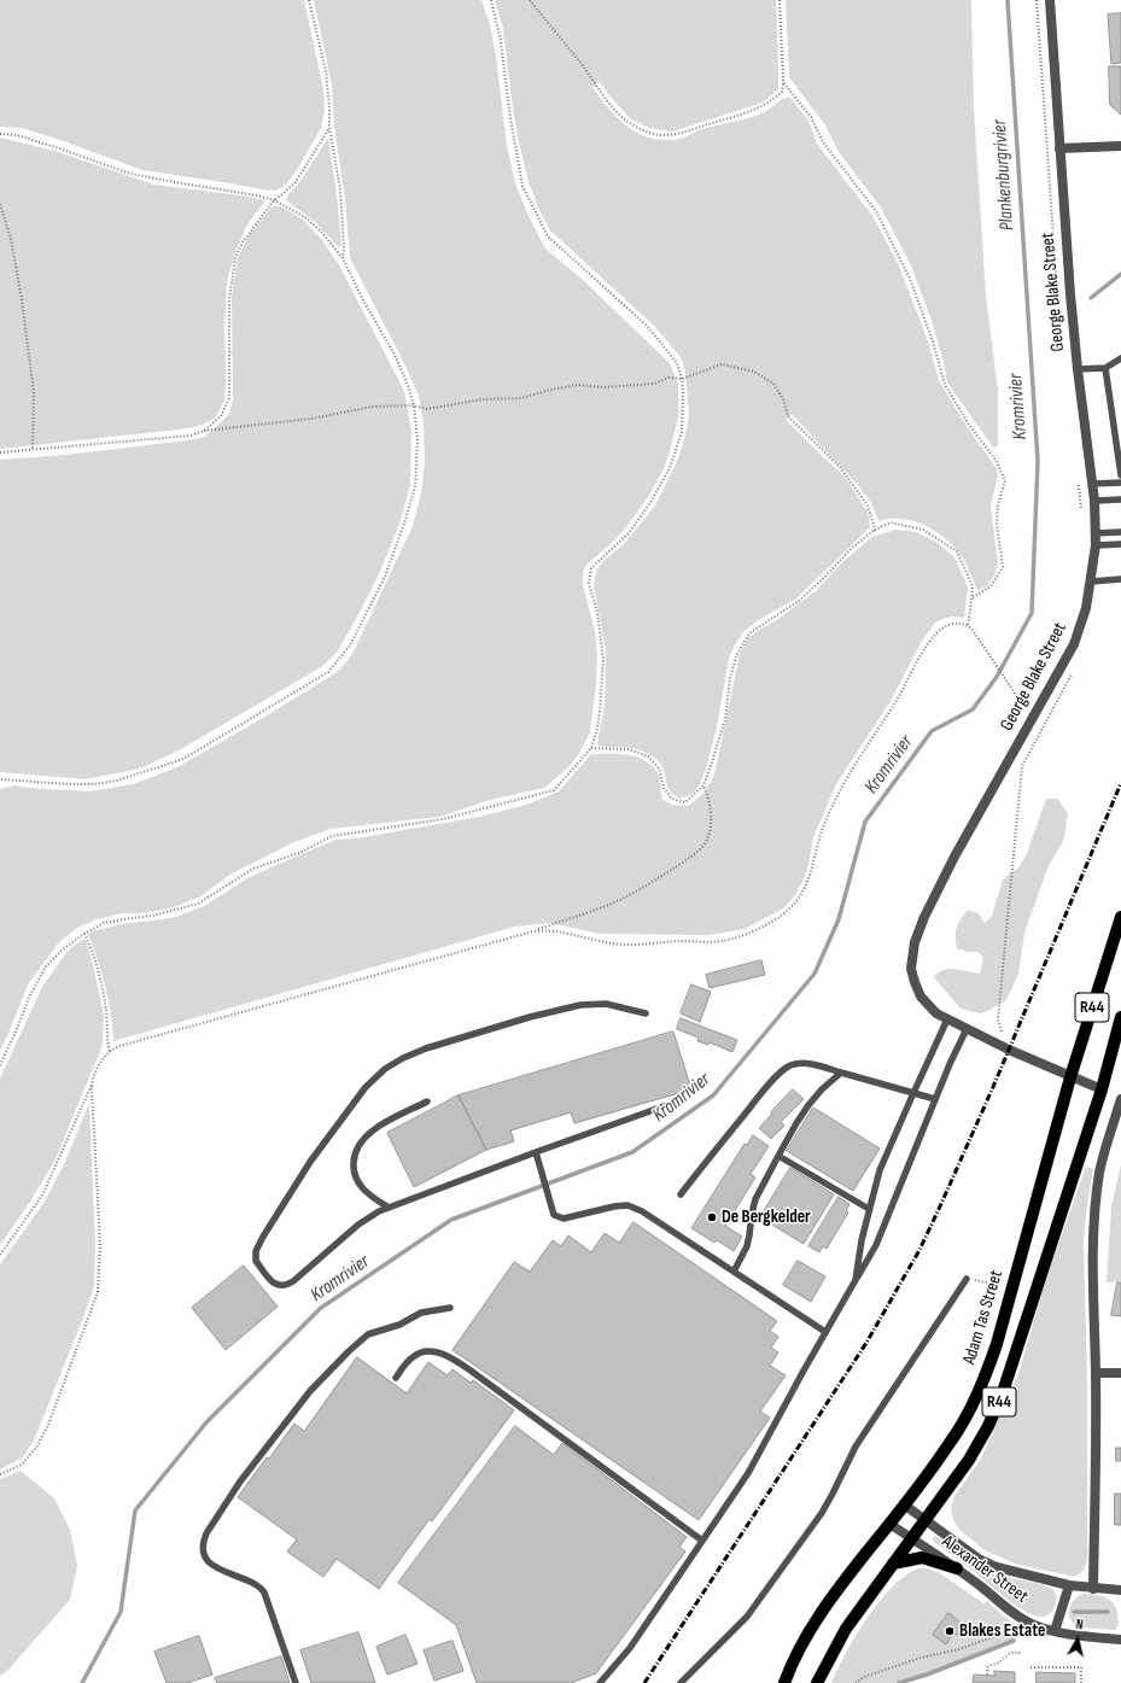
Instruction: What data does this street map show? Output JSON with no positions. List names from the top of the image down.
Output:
{
  "streets": {
    "main road": ["R44", "Adam Tas Street"],
    "street": ["George Blake Street", "Alexander Street"]
  },
  "crossings": [
    ["George Blake Street", "R44"],
    ["George Blake Street", "Adam Tas Street"],
    ["R44", "Alexander Street"],
    ["Adam Tas Street", "Alexander Street"]
  ],
  "water": ["Plankenburgrivier", "Kromrivier"],
  "places": ["De Bergkelder", "Blakes Estate"],
  "north": "top"
}
